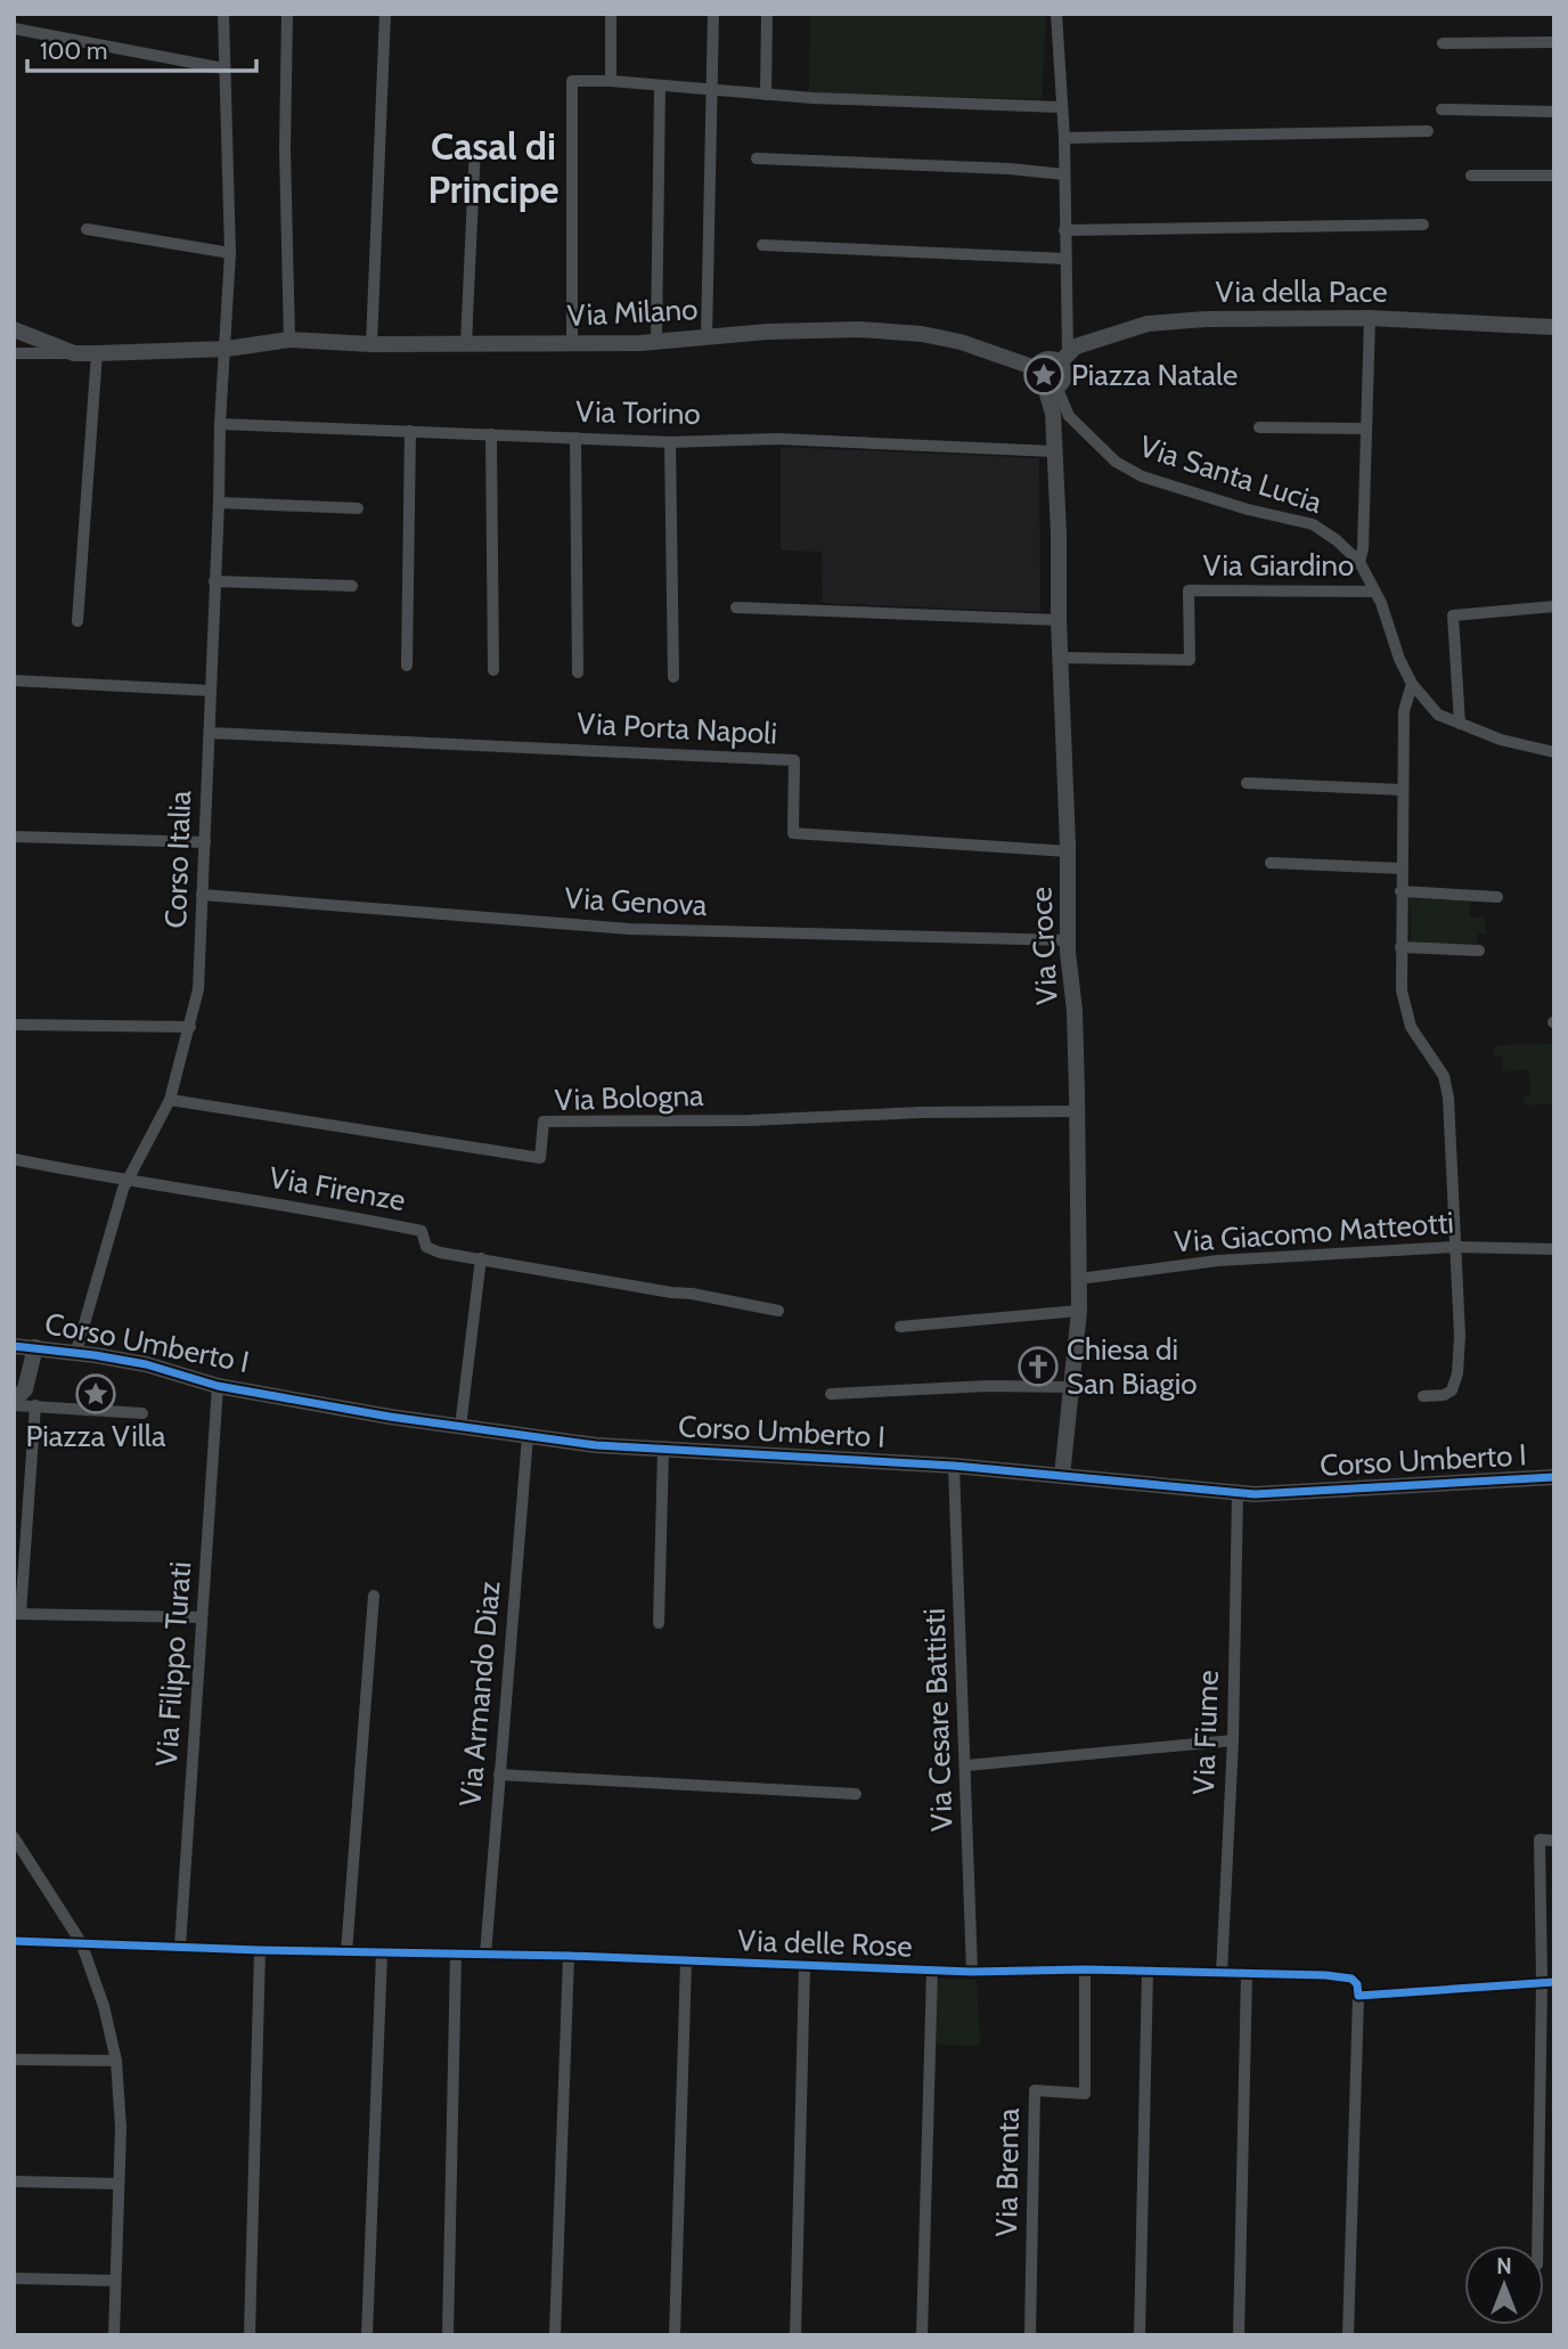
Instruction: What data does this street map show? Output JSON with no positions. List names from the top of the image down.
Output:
{
  "streets": {
    "street": [
      "Via della Pace",
      "Via Milano",
      "Via Torino",
      "Via Santa Lucia",
      "Via Giardino",
      "Via Porta Napoli",
      "Corso Italia",
      "Via Genova",
      "Via Croce",
      "Via Bologna",
      "Via Firenze",
      "Via Giacomo Matteotti",
      "Corso Umberto I",
      "Via Filippo Turati",
      "Via Armando Diaz",
      "Via Cesare Battisti",
      "Via Fiume",
      "Via delle Rose",
      "Via Brenta"
    ]
  },
  "crossings": [
    ["Via della Pace", "Via Milano"],
    ["Via Milano", "Corso Italia"],
    ["Via Torino", "Corso Italia"],
    ["Via Torino", "Via Croce"],
    ["Via Santa Lucia", "Via Giardino"],
    ["Via Santa Lucia", "Via Croce"],
    ["Via Giardino", "Via Croce"],
    ["Via Porta Napoli", "Corso Italia"],
    ["Via Porta Napoli", "Via Croce"],
    ["Corso Italia", "Via Genova"],
    ["Corso Italia", "Via Bologna"],
    ["Corso Italia", "Via Firenze"],
    ["Corso Italia", "Corso Umberto I"],
    ["Via Genova", "Via Croce"],
    ["Via Croce", "Via Bologna"],
    ["Via Croce", "Via Giacomo Matteotti"],
    ["Via Croce", "Corso Umberto I"],
    ["Corso Umberto I", "Via Filippo Turati"],
    ["Corso Umberto I", "Via Armando Diaz"],
    ["Corso Umberto I", "Via Cesare Battisti"],
    ["Corso Umberto I", "Via Fiume"],
    ["Via Filippo Turati", "Via delle Rose"],
    ["Via Armando Diaz", "Via delle Rose"],
    ["Via Cesare Battisti", "Via delle Rose"],
    ["Via Fiume", "Via delle Rose"],
    ["Via delle Rose", "Via Brenta"]
  ],
  "districts": ["Casal di Principe"],
  "places": {
    "place": ["Piazza Natale", "Piazza Villa"],
    "church": ["Chiesa di San Biagio"]
  },
  "scale_bar": "100 m",
  "north": "top"
}
